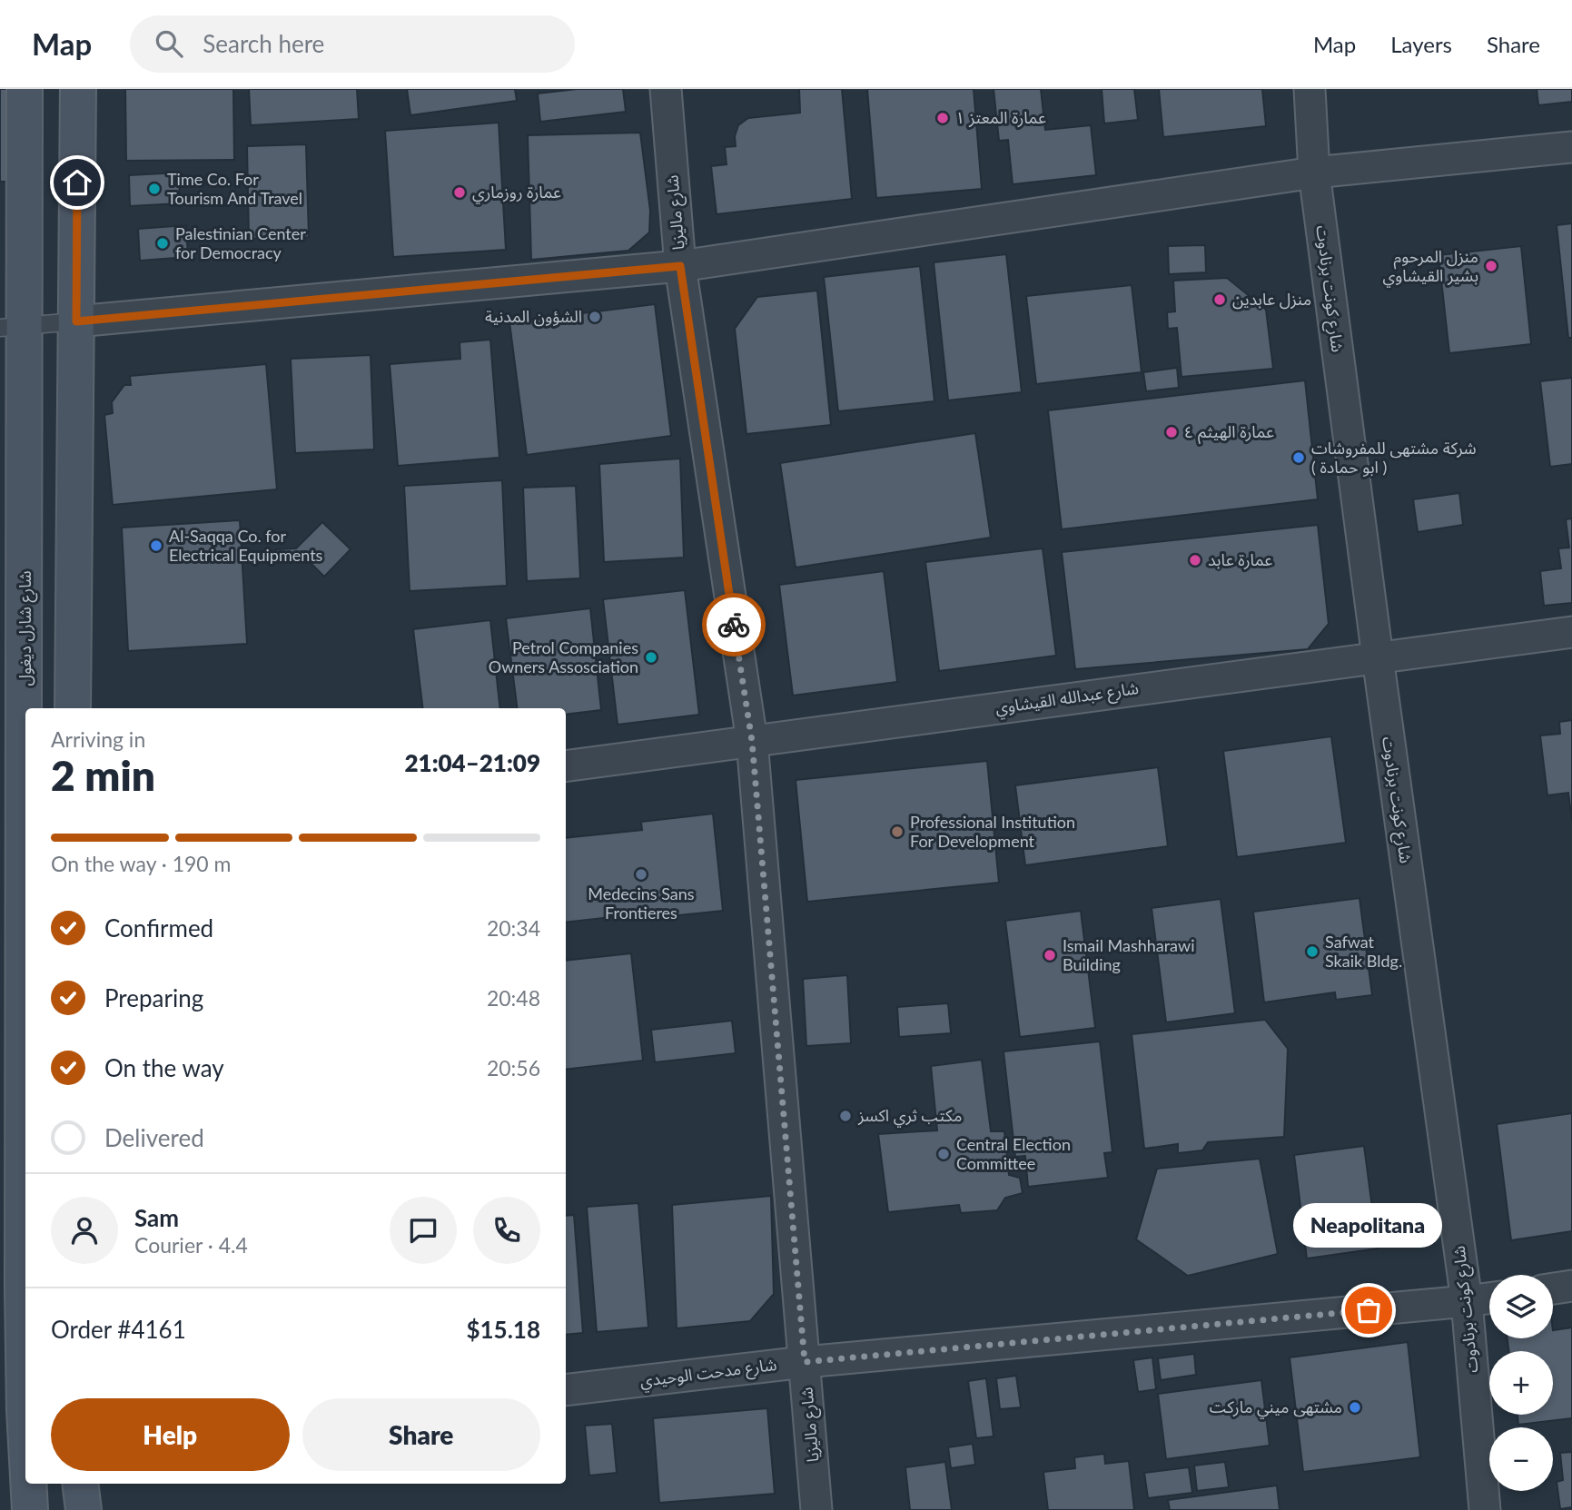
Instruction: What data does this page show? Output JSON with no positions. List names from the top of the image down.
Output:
{
  "streets": {
    "main road": ["شارع شارل ديغول"],
    "street": [
      "شارع ماليزيا",
      "شارع كونت برنادوت",
      "شارع عبدالله القيشاوي",
      "شارع مدحت الوحيدي"
    ]
  },
  "crossings": [
    ["شارع ماليزيا", "شارع عبدالله القيشاوي"],
    ["شارع ماليزيا", "شارع مدحت الوحيدي"],
    ["شارع كونت برنادوت", "شارع عبدالله القيشاوي"],
    ["شارع كونت برنادوت", "شارع مدحت الوحيدي"]
  ],
  "places": [
    "عمارة المعتز ١",
    "Time Co. For Tourism And Travel",
    "عمارة روزماري",
    "Palestinian Center for Democracy",
    "منزل المرحوم بشير القيشاوي",
    "منزل عابدين",
    "الشؤون المدنية",
    "عمارة الهيثم ٤",
    "شركة مشتهى للمفروشات ( ابو حمادة )",
    "Al-Saqqa Co. for Electrical Equipments",
    "عمارة عابد",
    "Petrol Companies Owners Assosciation",
    "Professional Institution For Development",
    "Medecins Sans Frontieres",
    "Safwat Skaik Bldg.",
    "Ismail Mashharawi Building",
    "مكتب ثري اكسز",
    "Central Election Committee",
    "Neapolitana",
    "مشتهى ميني ماركت"
  ],
  "page": {
    "header": "Map",
    "search": "Search here",
    "nav": ["Map", "Layers", "Share"],
    "heading": ["2 min", "Arriving in", "21:04–21:09"],
    "panel": [
      "Sam",
      "Courier · 4.4",
      "Order #4161",
      "$15.18"
    ],
    "bar": "On the way · 190 m",
    "list": [
      ["Confirmed", "20:34"],
      ["Preparing", "20:48"],
      ["On the way", "20:56"],
      "Delivered"
    ],
    "bubble": "Neapolitana",
    "map_buttons": ["+", "−"],
    "buttons": ["Help", "Share"]
  }
}
